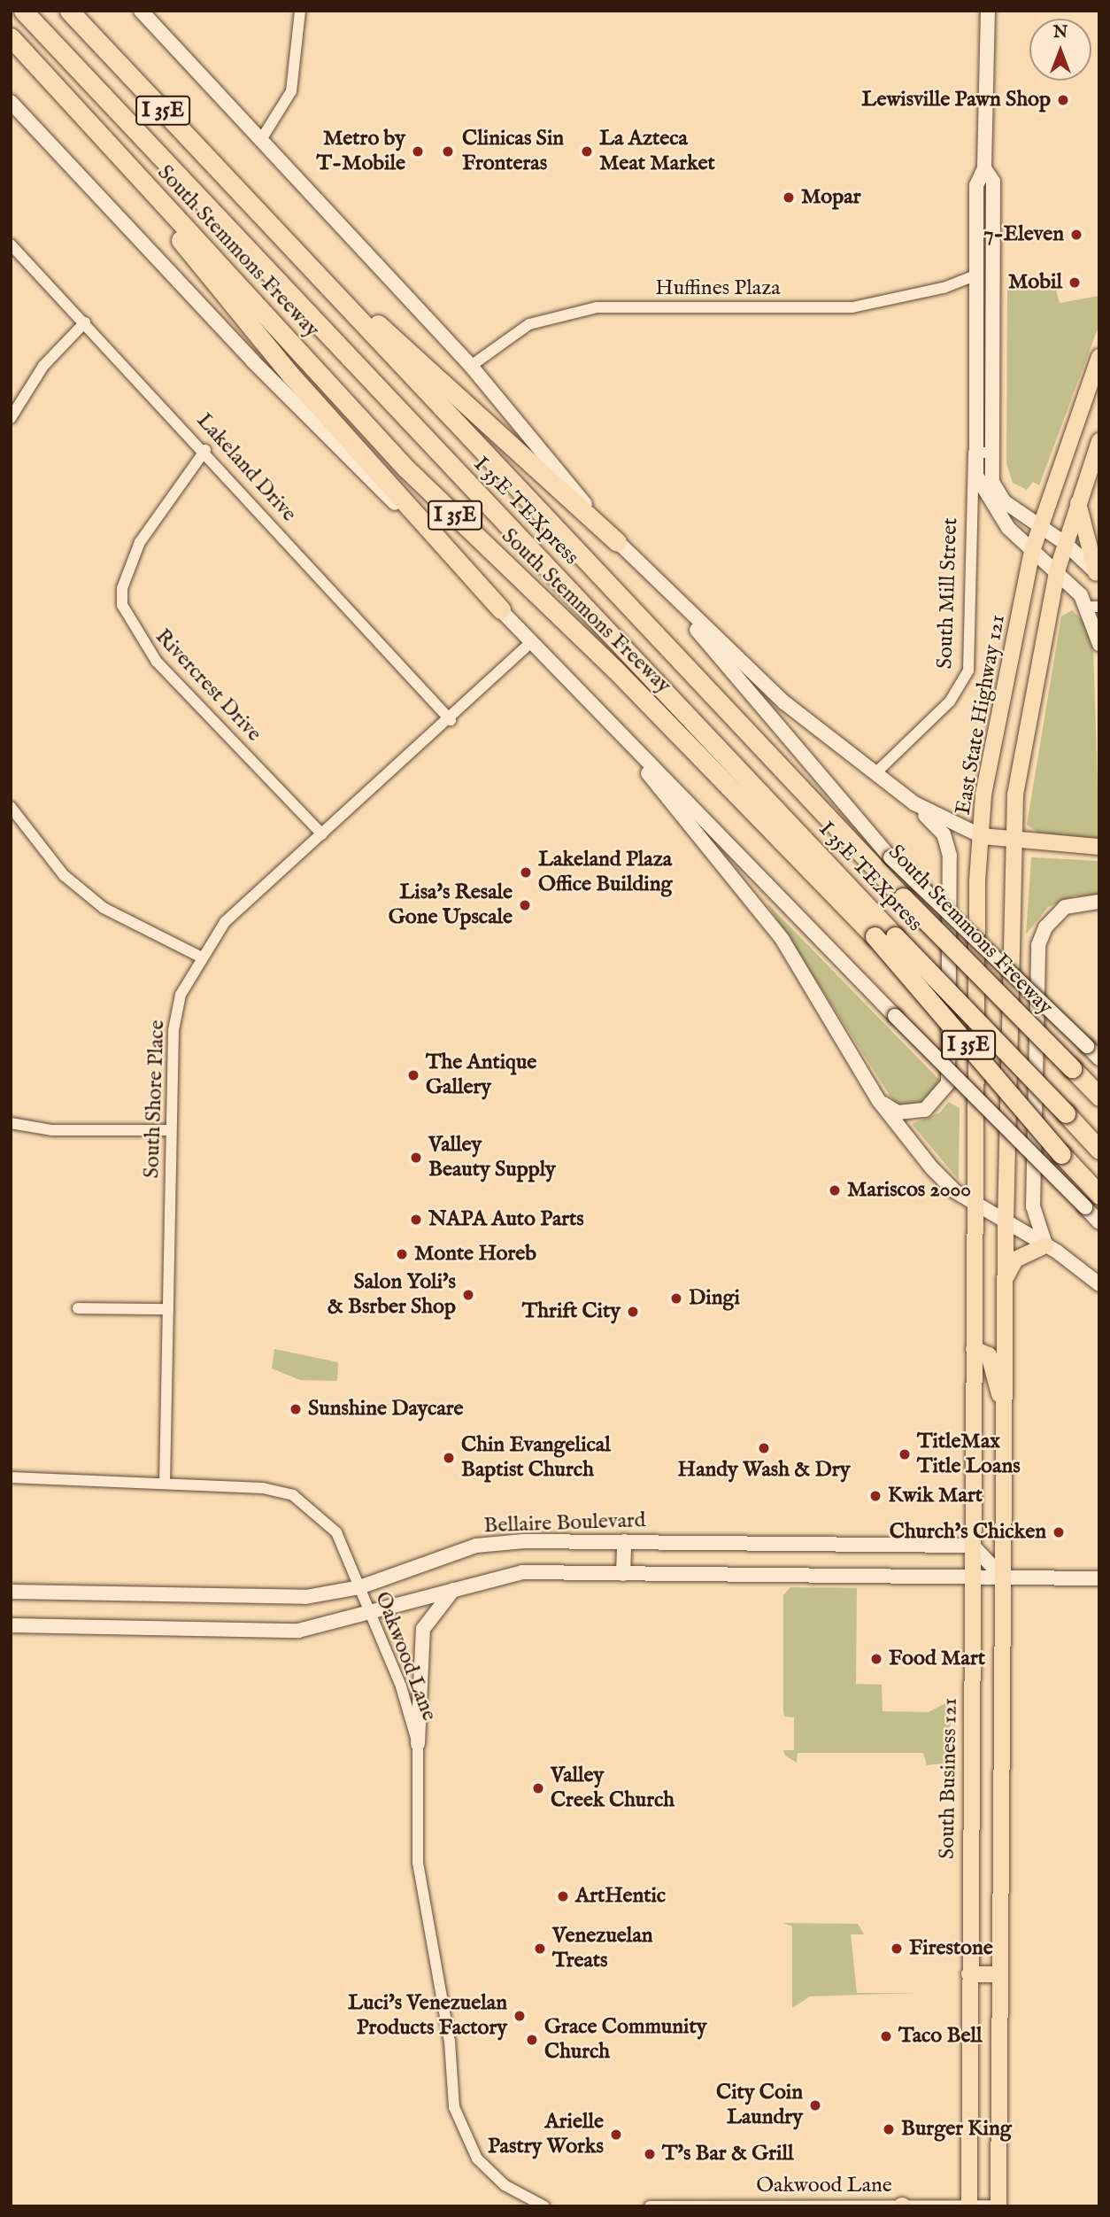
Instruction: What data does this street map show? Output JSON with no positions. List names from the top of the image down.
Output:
{
  "streets": {
    "highway": ["I 35E", "South Stemmons Freeway", "I 35E TEXpress"],
    "main road": [
      "South Mill Street",
      "East State Highway 121",
      "Bellaire Boulevard",
      "South Business 121"
    ],
    "street": [
      "Huffines Plaza",
      "Lakeland Drive",
      "Rivercrest Drive",
      "South Shore Place",
      "Oakwood Lane"
    ]
  },
  "crossings": [
    ["South Stemmons Freeway", "Huffines Plaza"],
    ["South Stemmons Freeway", "South Mill Street"],
    ["South Stemmons Freeway", "East State Highway 121"],
    ["South Stemmons Freeway", "South Shore Place"],
    ["South Stemmons Freeway", "South Business 121"],
    ["Huffines Plaza", "South Mill Street"],
    ["Lakeland Drive", "Rivercrest Drive"],
    ["Lakeland Drive", "South Shore Place"],
    ["South Mill Street", "East State Highway 121"],
    ["Rivercrest Drive", "South Shore Place"],
    ["East State Highway 121", "South Business 121"],
    ["South Shore Place", "Oakwood Lane"],
    ["Bellaire Boulevard", "Oakwood Lane"],
    ["Bellaire Boulevard", "South Business 121"],
    ["Oakwood Lane", "South Business 121"]
  ],
  "places": [
    "Lewisville Pawn Shop",
    "Metro by T-Mobile",
    "Clinicas Sin Fronteras",
    "La Azteca Meat Market",
    "Mopar",
    "7-Eleven",
    "Mobil",
    "Lakeland Plaza Office Building",
    "Lisa's Resale Gone Upscale",
    "The Antique Gallery",
    "Valley Beauty Supply",
    "Mariscos 2000",
    "NAPA Auto Parts",
    "Monte Horeb",
    "Salon Yoli's & Bsrber Shop",
    "Dingi",
    "Thrift City",
    "Sunshine Daycare",
    "Handy Wash & Dry",
    "TitleMax Title Loans",
    "Chin Evangelical Baptist Church",
    "Kwik Mart",
    "Church's Chicken",
    "Food Mart",
    "Valley Creek Church",
    "ArtHentic",
    "Venezuelan Treats",
    "Firestone",
    "Luci's Venezuelan Products Factory",
    "Taco Bell",
    "Grace Community Church",
    "City Coin Laundry",
    "Burger King",
    "Arielle Pastry Works",
    "T's Bar & Grill"
  ],
  "north": "top"
}
